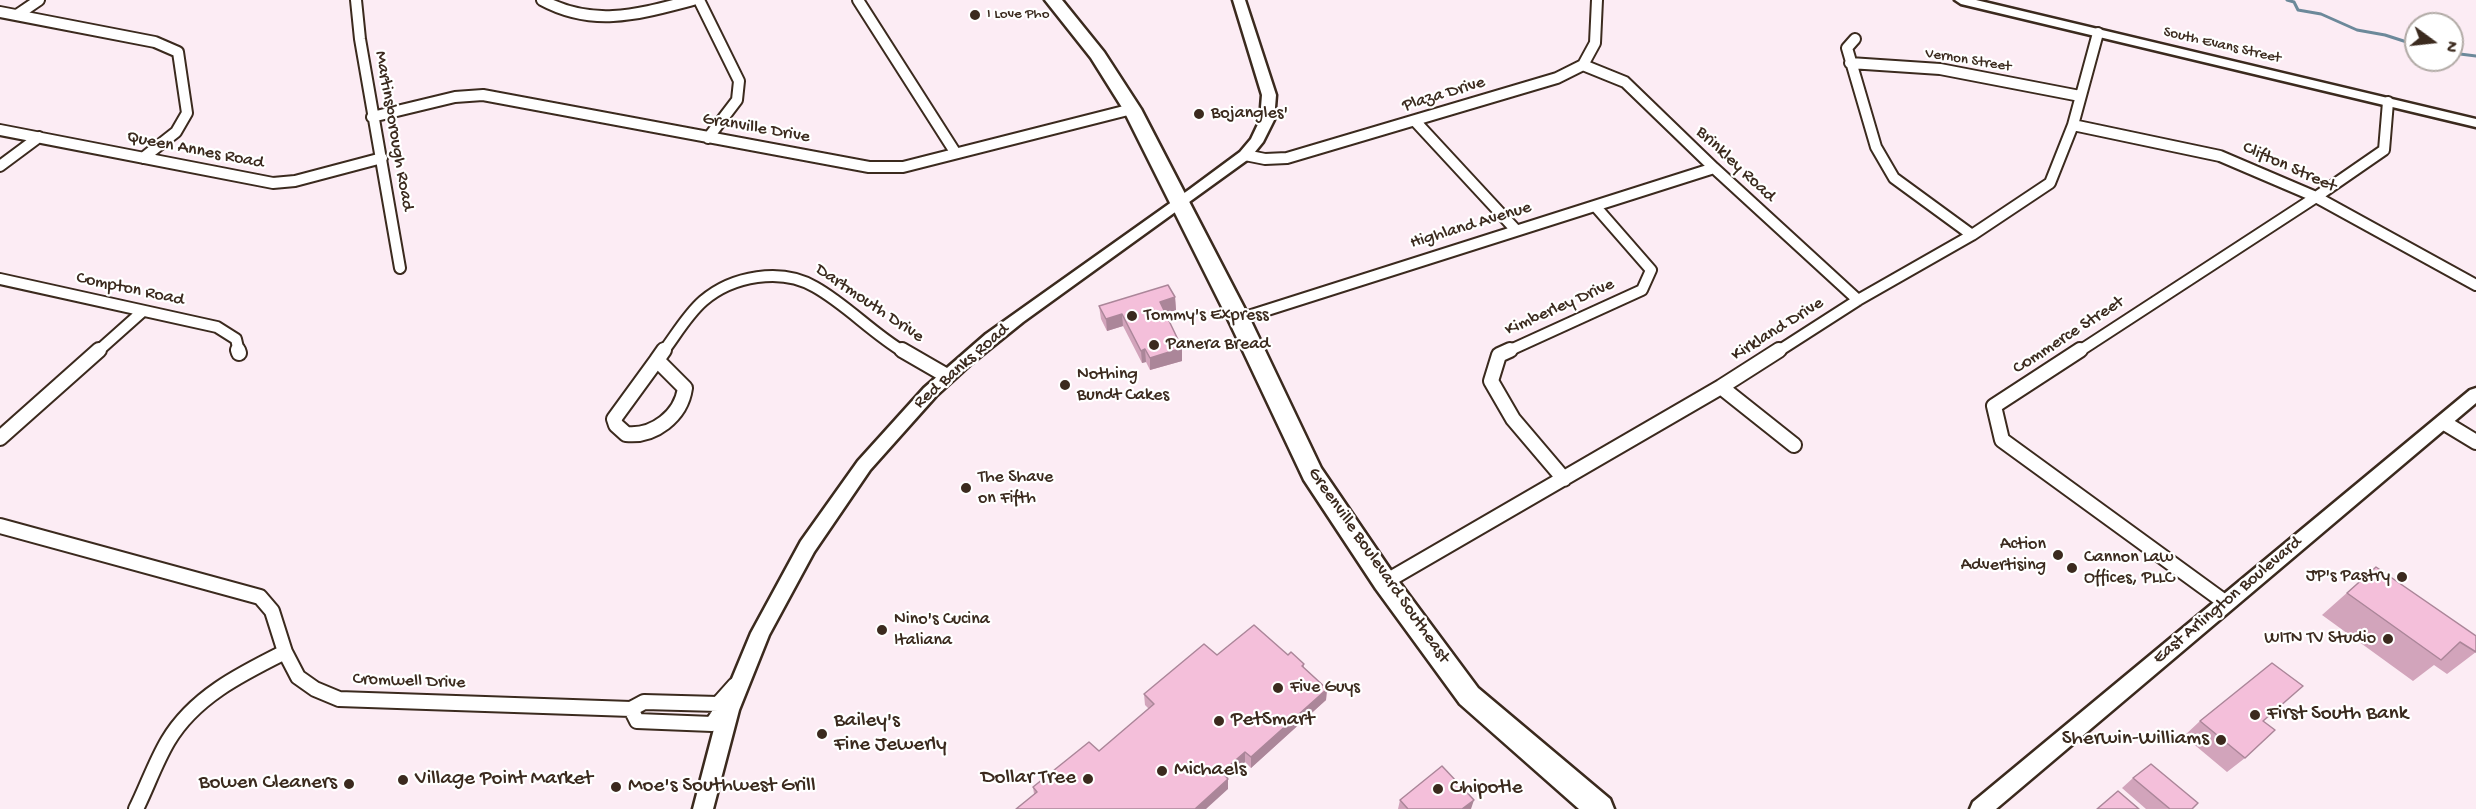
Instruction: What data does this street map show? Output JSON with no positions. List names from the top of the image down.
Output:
{
  "streets": {
    "highway": ["Greenville Boulevard Southeast"],
    "main road": ["South Evans Street", "Red Banks Road", "East Arlington Boulevard"],
    "street": [
      "Vernon Street",
      "Plaza Drive",
      "Granville Drive",
      "Martinsborough Road",
      "Queen Annes Road",
      "Brinkley Road",
      "Clifton Street",
      "Highland Avenue",
      "Compton Road",
      "Dartmouth Drive",
      "Kimberley Drive",
      "Kirkland Drive",
      "Commerce Street",
      "Cromwell Drive"
    ]
  },
  "crossings": [
    ["South Evans Street", "Kirkland Drive"],
    ["South Evans Street", "Commerce Street"],
    ["Vernon Street", "Kirkland Drive"],
    ["Plaza Drive", "Brinkley Road"],
    ["Plaza Drive", "Red Banks Road"],
    ["Granville Drive", "Martinsborough Road"],
    ["Granville Drive", "Greenville Boulevard Southeast"],
    ["Martinsborough Road", "Queen Annes Road"],
    ["Brinkley Road", "Highland Avenue"],
    ["Brinkley Road", "Kirkland Drive"],
    ["Clifton Street", "Kirkland Drive"],
    ["Clifton Street", "Commerce Street"],
    ["Highland Avenue", "Kimberley Drive"],
    ["Highland Avenue", "Greenville Boulevard Southeast"],
    ["Dartmouth Drive", "Red Banks Road"],
    ["Kimberley Drive", "Kirkland Drive"],
    ["Kirkland Drive", "Greenville Boulevard Southeast"],
    ["Commerce Street", "East Arlington Boulevard"],
    ["Red Banks Road", "Greenville Boulevard Southeast"],
    ["Red Banks Road", "Cromwell Drive"]
  ],
  "places": [
    "I Love Pho",
    "Bojangles'",
    "Tommy's Express",
    "Panera Bread",
    "Nothing Bundt Cakes",
    "The Shave on Fifth",
    "Action Advertising",
    "Cannon Law Offices, PLLC",
    "JP's Pastry",
    "Nino's Cucina Italiana",
    "WITN TV Studio",
    "Five Guys",
    "First South Bank",
    "PetSmart",
    "Bailey's Fine Jewerly",
    "Sherwin-Williams",
    "Michaels",
    "Dollar Tree",
    "Village Point Market",
    "Bowen Cleaners",
    "Moe's Southwest Grill",
    "Chipotle"
  ],
  "north": "right"
}
